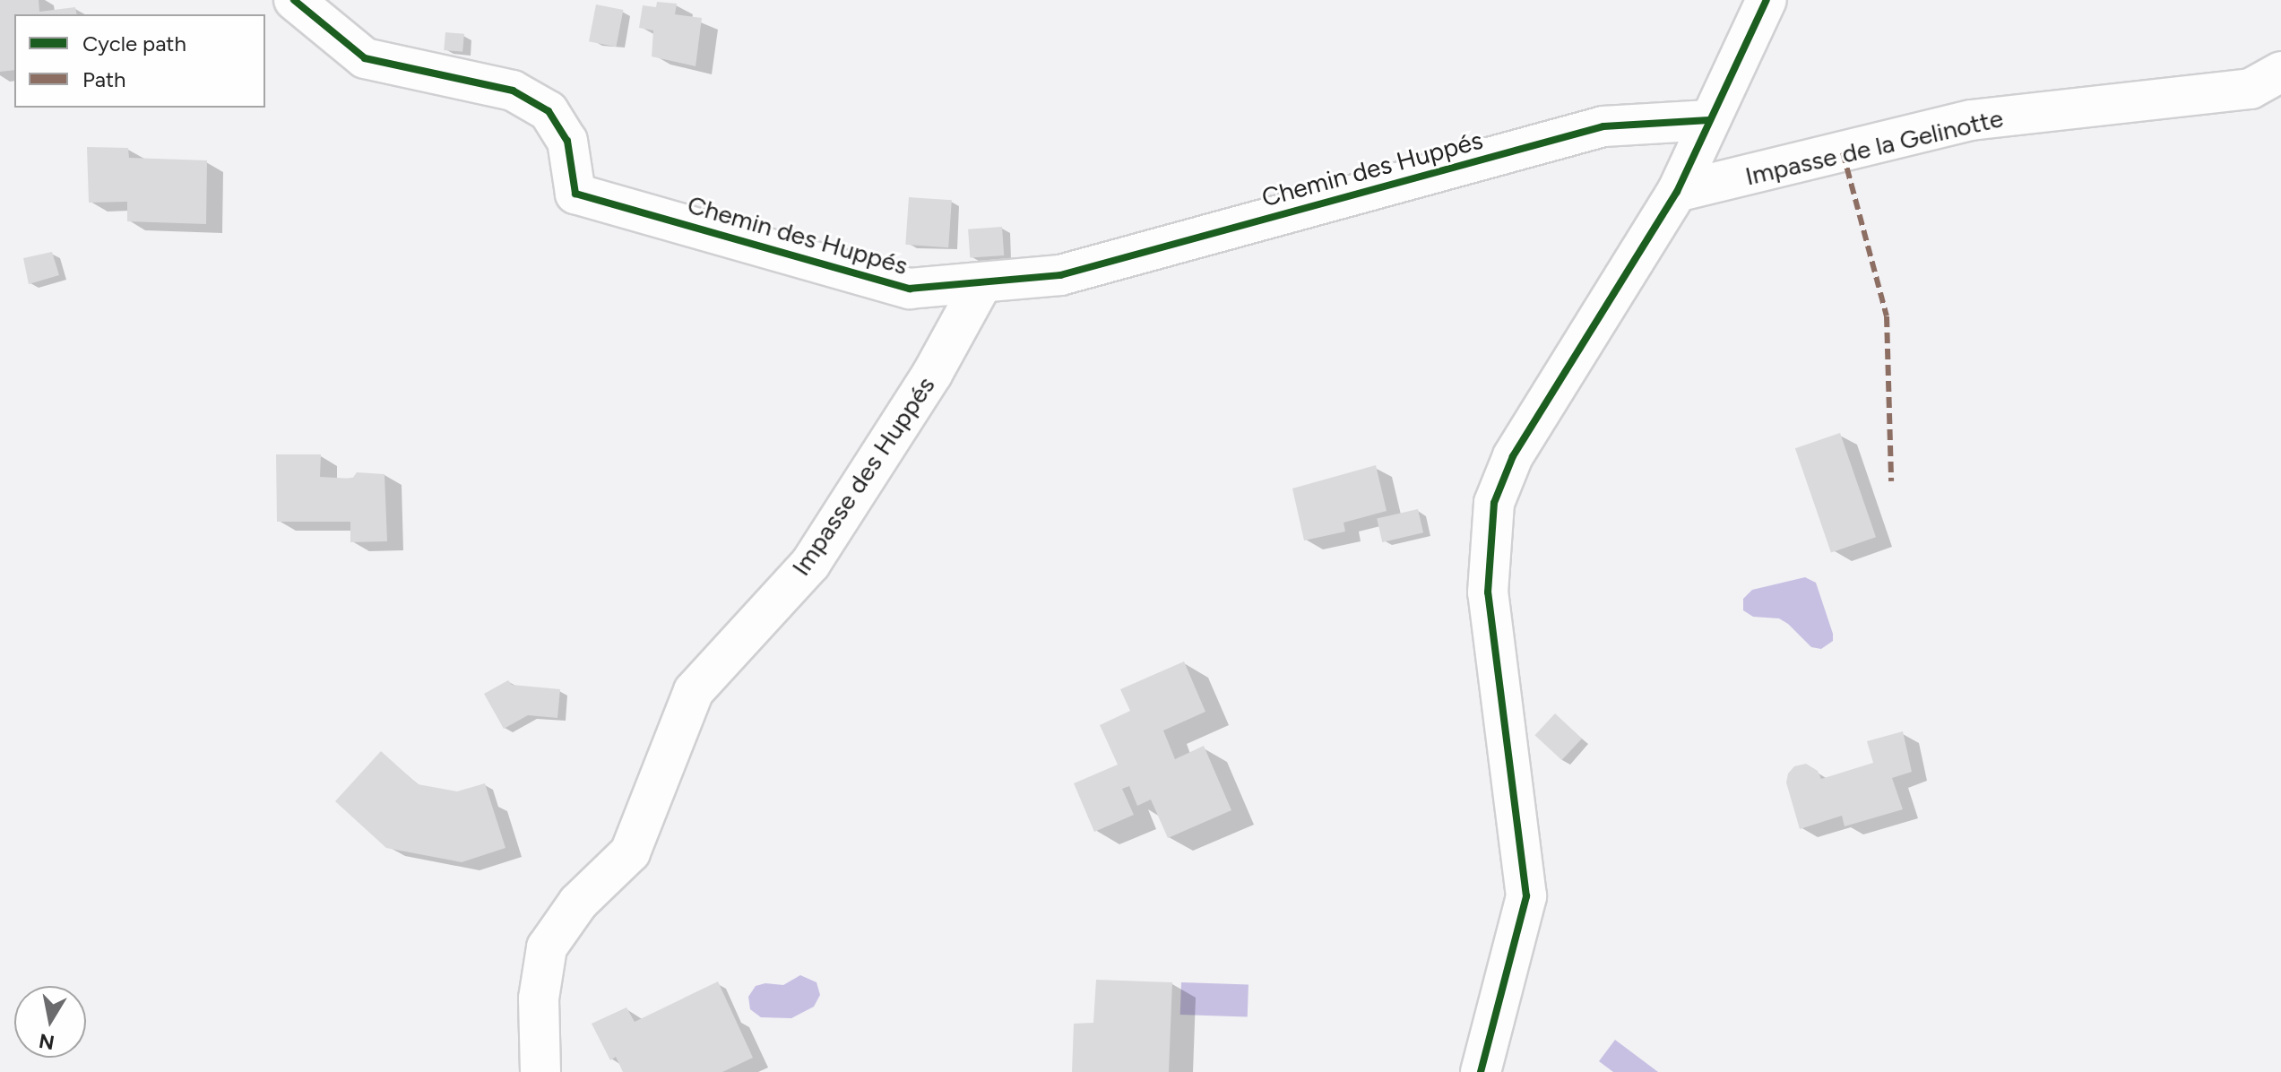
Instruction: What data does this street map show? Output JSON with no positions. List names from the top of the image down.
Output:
{
  "streets": {
    "street": ["Impasse de la Gelinotte", "Chemin des Huppés", "Impasse des Huppés"]
  },
  "crossings": [
    ["Chemin des Huppés", "Impasse des Huppés"]
  ],
  "legend": ["Cycle path", "Path"],
  "north": "bottom"
}
